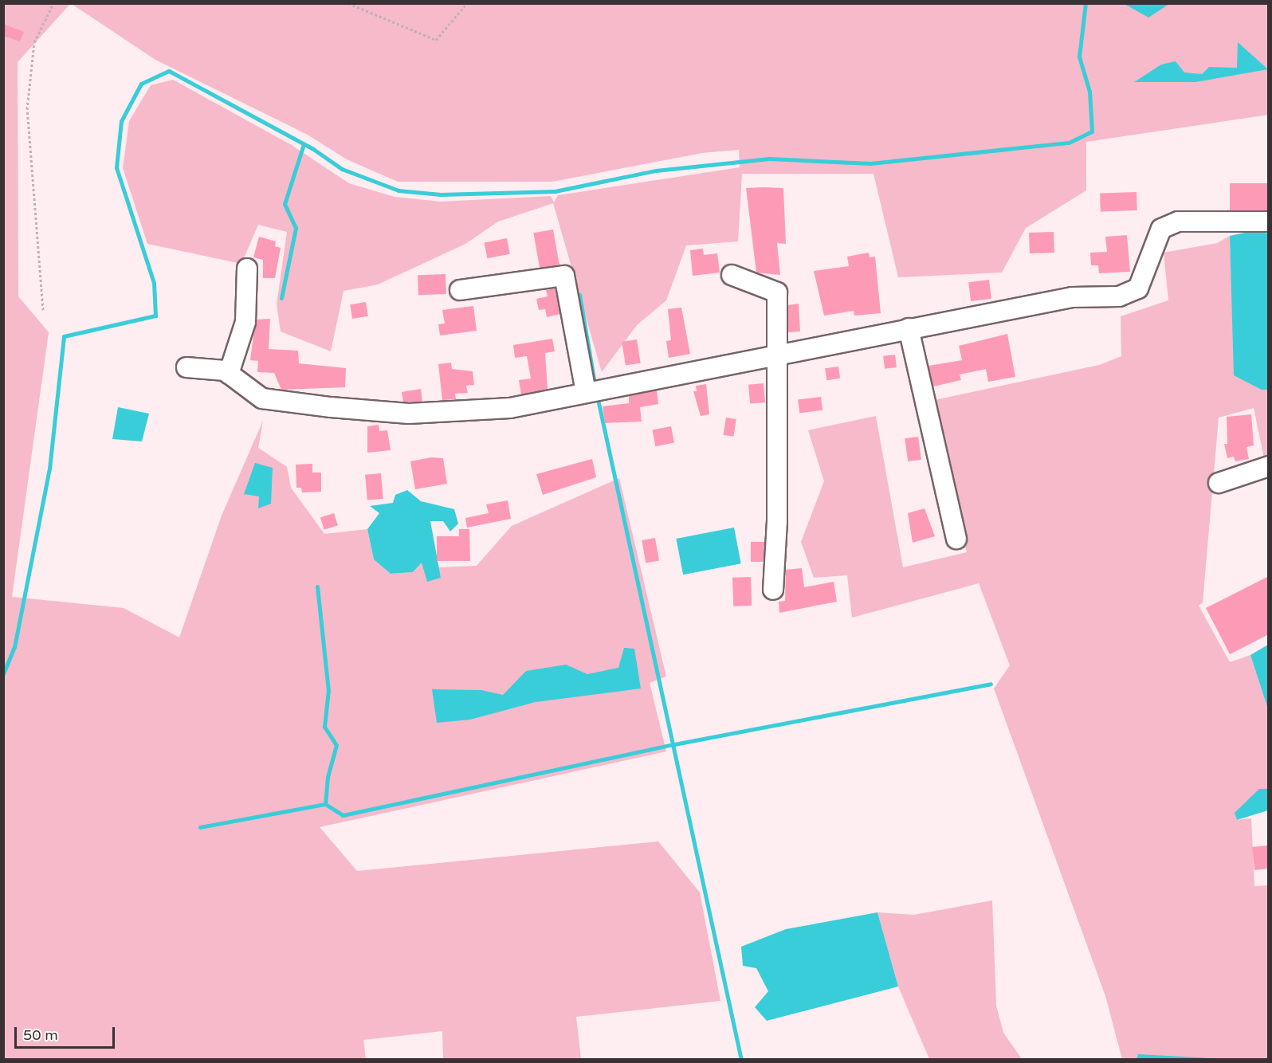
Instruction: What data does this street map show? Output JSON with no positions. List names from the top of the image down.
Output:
{
  "scale_bar": "50 m"
}
